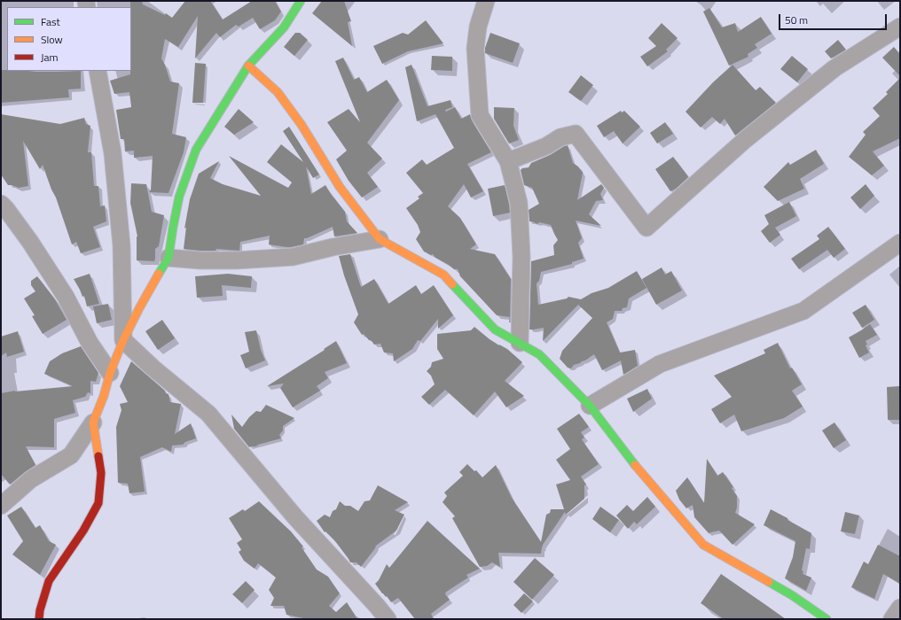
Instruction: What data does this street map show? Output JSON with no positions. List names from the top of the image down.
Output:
{
  "legend": ["Fast", "Slow", "Jam"],
  "scale_bar": "50 m"
}
